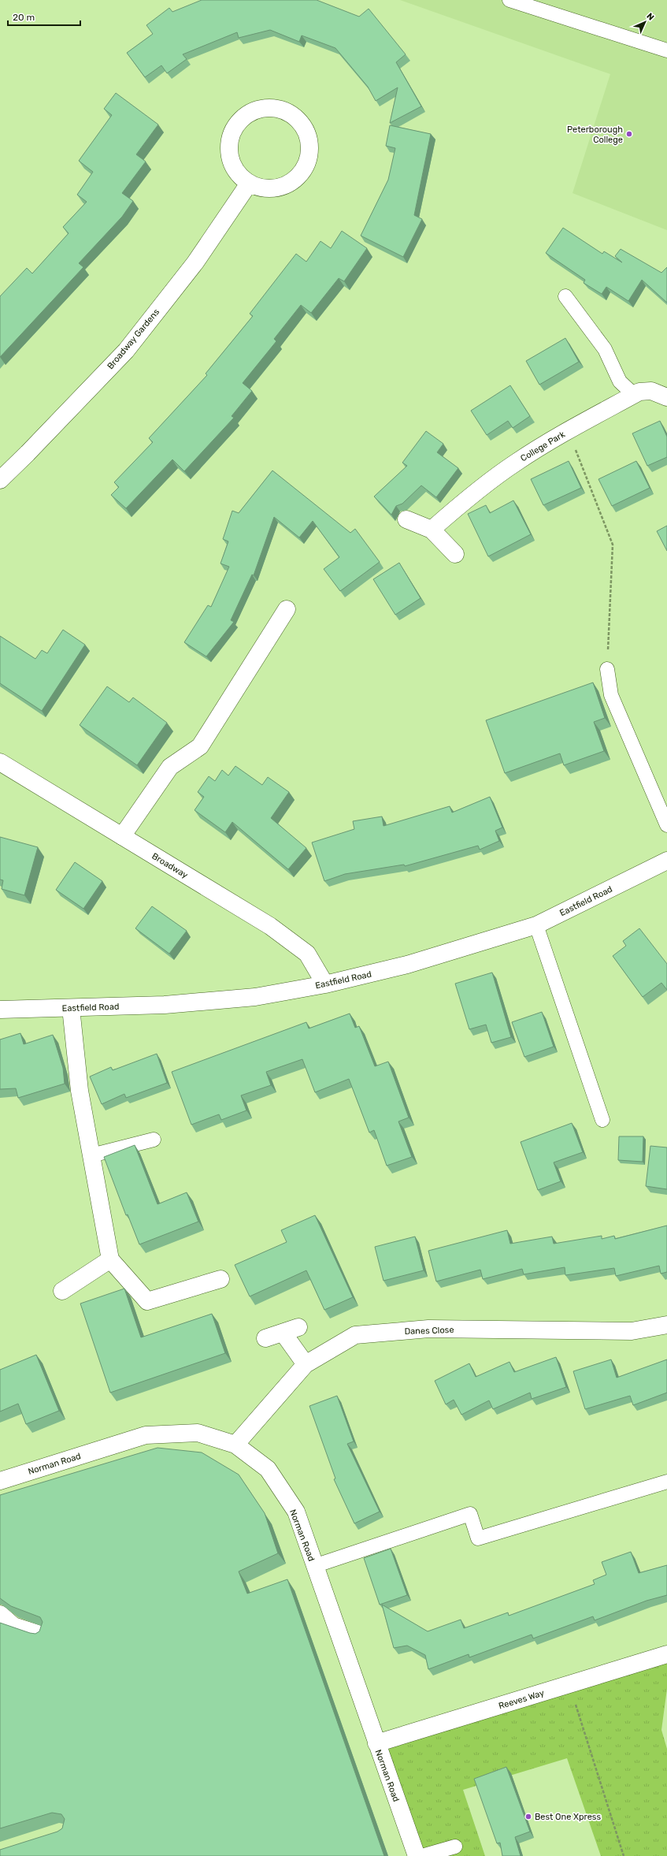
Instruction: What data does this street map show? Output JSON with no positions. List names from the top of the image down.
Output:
{
  "streets": {
    "street": [
      "Broadway Gardens",
      "College Park",
      "Broadway",
      "Eastfield Road",
      "Danes Close",
      "Norman Road",
      "Reeves Way"
    ]
  },
  "crossings": [
    ["Broadway", "Eastfield Road"],
    ["Danes Close", "Norman Road"],
    ["Norman Road", "Reeves Way"]
  ],
  "places": ["Peterborough College", "Best One Xpress"],
  "scale_bar": "20 m",
  "north": "top right"
}
